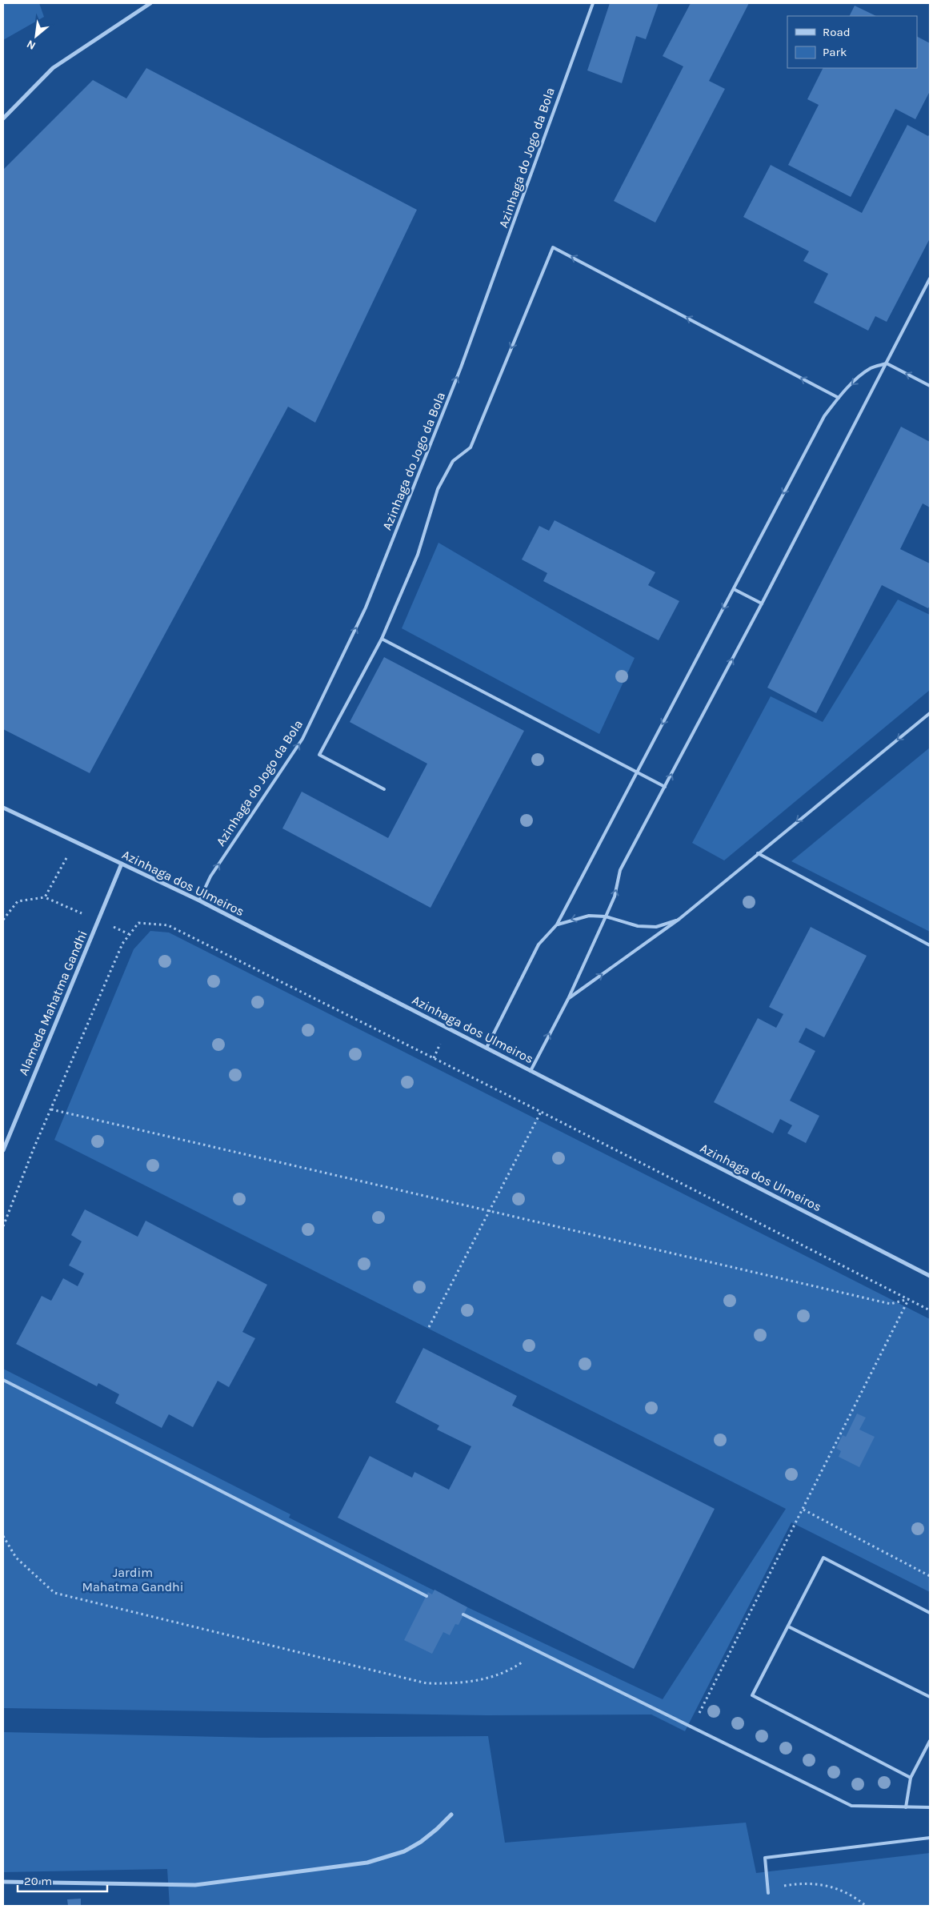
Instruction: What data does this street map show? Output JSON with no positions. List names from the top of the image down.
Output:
{
  "streets": {
    "street": ["Azinhaga dos Ulmeiros", "Alameda Mahatma Gandhi"],
    "lane": ["Azinhaga do Jogo da Bola"]
  },
  "crossings": [
    ["Azinhaga do Jogo da Bola", "Azinhaga dos Ulmeiros"],
    ["Azinhaga dos Ulmeiros", "Alameda Mahatma Gandhi"]
  ],
  "one_way": ["Azinhaga do Jogo da Bola"],
  "parks": ["Jardim Mahatma Gandhi"],
  "legend": ["Road", "Park"],
  "scale_bar": "20 m",
  "north": "bottom left"
}
